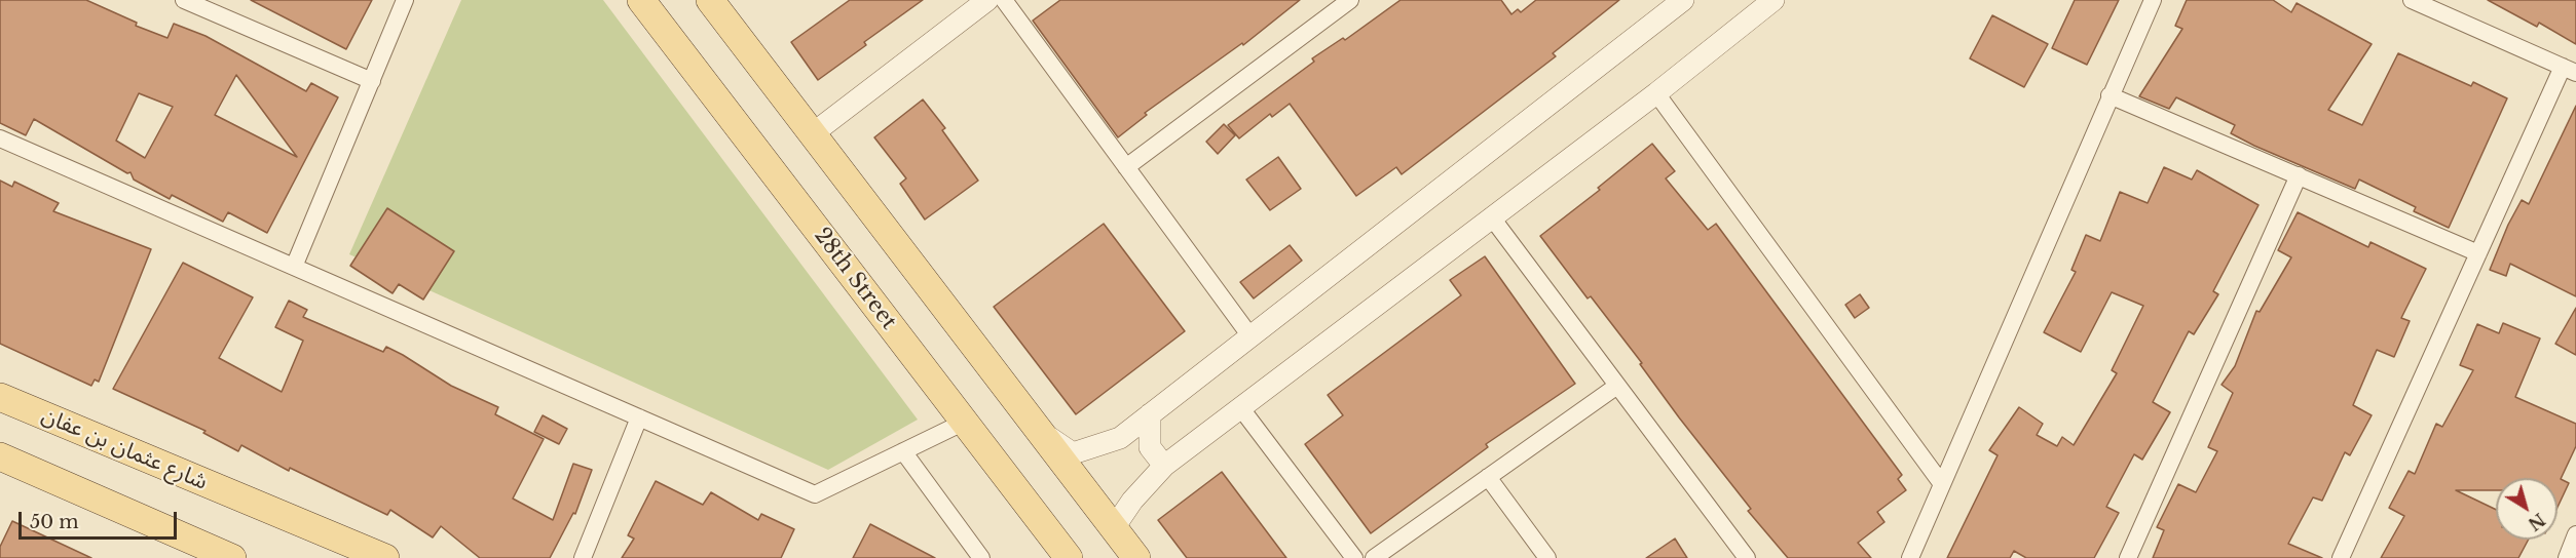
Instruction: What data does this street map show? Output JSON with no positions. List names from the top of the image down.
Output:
{
  "streets": {
    "main road": ["28th Street", "شارع عثمان بن عفان"]
  },
  "scale_bar": "50 m",
  "north": "bottom right"
}
